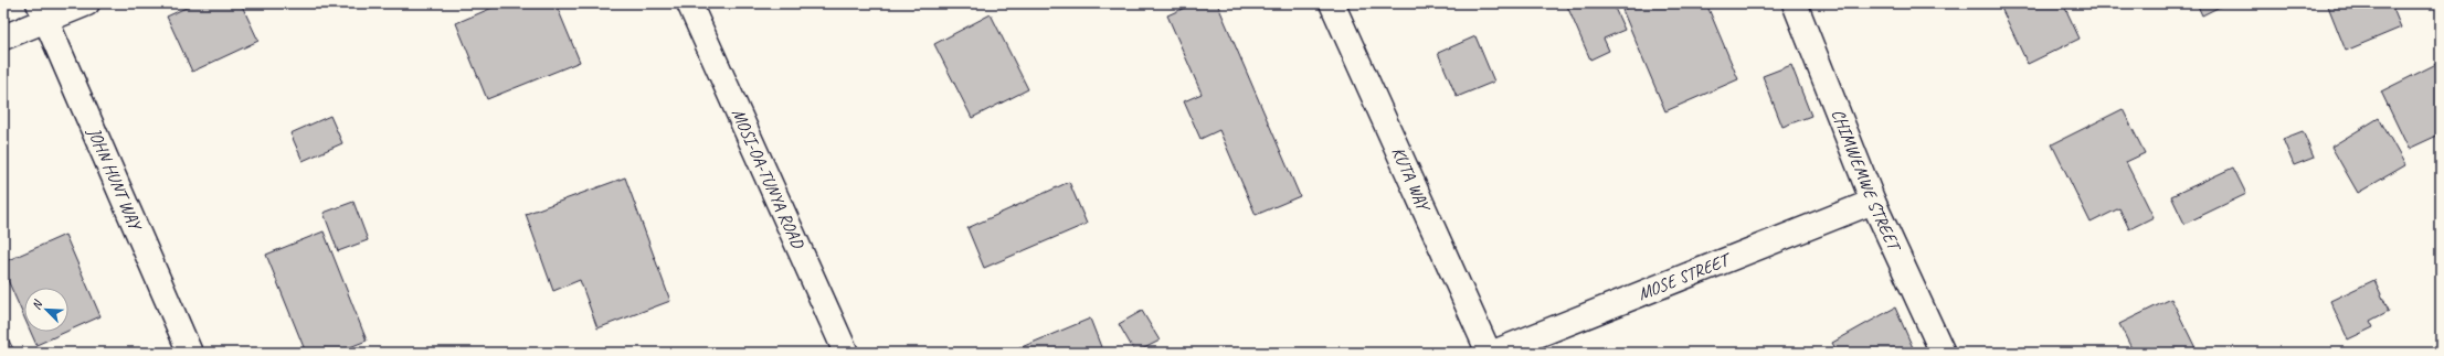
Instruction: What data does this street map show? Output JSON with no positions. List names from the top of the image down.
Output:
{
  "streets": {
    "main road": [
      "JOHN HUNT WAY",
      "MOSI-OA-TUNYA ROAD",
      "KUTA WAY",
      "CHIMWEMWE STREET",
      "MOSE STREET"
    ]
  },
  "crossings": [
    ["CHIMWEMWE STREET", "MOSE STREET"]
  ],
  "north": "top left"
}
